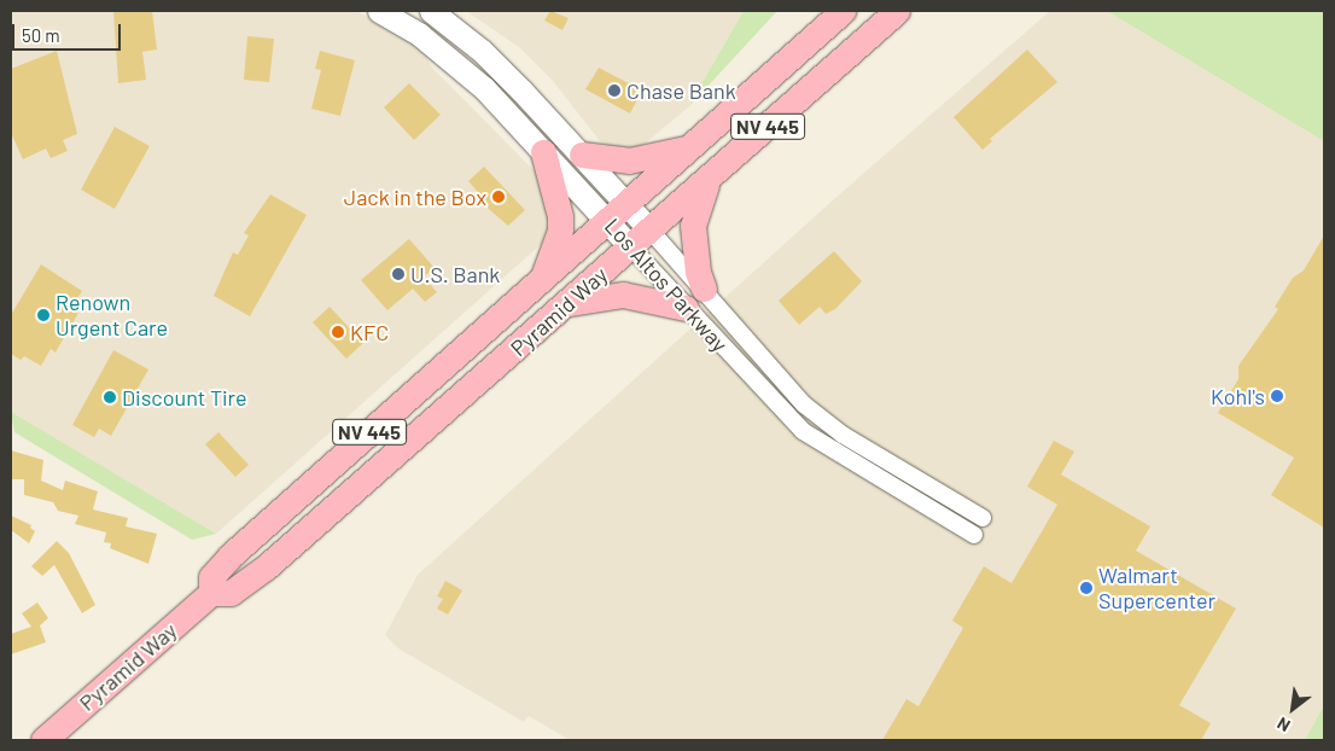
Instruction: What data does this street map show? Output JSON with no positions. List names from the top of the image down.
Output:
{
  "streets": {
    "main road": ["NV 445", "Los Altos Parkway", "Pyramid Way"]
  },
  "crossings": [
    ["Los Altos Parkway", "Pyramid Way"]
  ],
  "places": [
    "Chase Bank",
    "Jack in the Box",
    "U.S. Bank",
    "Renown Urgent Care",
    "KFC",
    "Kohl's",
    "Discount Tire",
    "Walmart Supercenter"
  ],
  "scale_bar": "50 m",
  "north": "bottom left"
}
